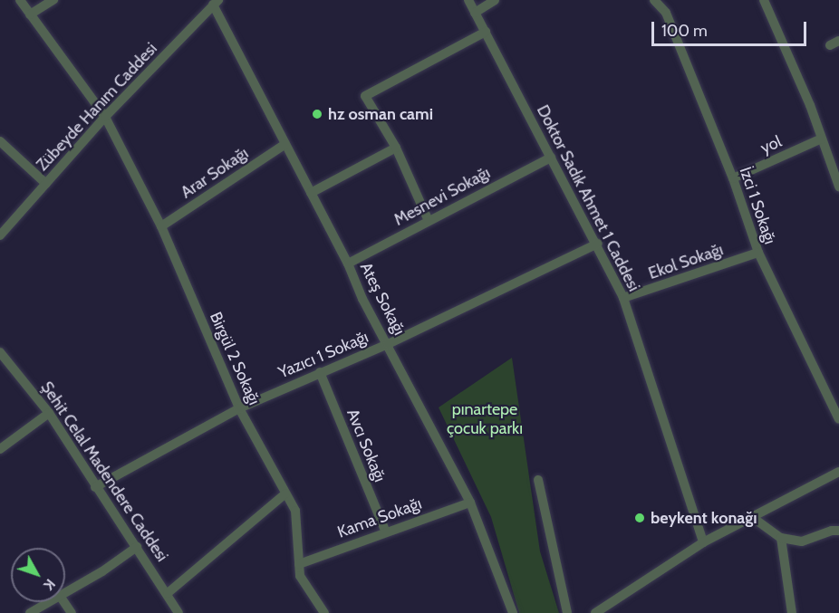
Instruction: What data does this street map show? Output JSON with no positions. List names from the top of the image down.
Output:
{
  "streets": {
    "street": [
      "Zübeyde Hanım Caddesi",
      "yol",
      "Arar Sokağı",
      "Mesnevi Sokağı",
      "Doktor Sadık Ahmet 1 Caddesi",
      "İzci 1 Sokağı",
      "Ekol Sokağı",
      "Ateş Sokağı",
      "Yazıcı 1 Sokağı",
      "Birgül 2 Sokağı",
      "Avcı Sokağı",
      "Şehit Celal Madendere Caddesi",
      "Kama Sokağı"
    ]
  },
  "crossings": [
    ["Zübeyde Hanım Caddesi", "Ateş Sokağı"],
    ["Zübeyde Hanım Caddesi", "Birgül 2 Sokağı"],
    ["yol", "İzci 1 Sokağı"],
    ["Arar Sokağı", "Ateş Sokağı"],
    ["Arar Sokağı", "Birgül 2 Sokağı"],
    ["Mesnevi Sokağı", "Doktor Sadık Ahmet 1 Caddesi"],
    ["Mesnevi Sokağı", "Ateş Sokağı"],
    ["Doktor Sadık Ahmet 1 Caddesi", "Ekol Sokağı"],
    ["Doktor Sadık Ahmet 1 Caddesi", "Yazıcı 1 Sokağı"],
    ["İzci 1 Sokağı", "Ekol Sokağı"],
    ["Ateş Sokağı", "Yazıcı 1 Sokağı"],
    ["Ateş Sokağı", "Kama Sokağı"],
    ["Yazıcı 1 Sokağı", "Birgül 2 Sokağı"],
    ["Yazıcı 1 Sokağı", "Avcı Sokağı"],
    ["Yazıcı 1 Sokağı", "Şehit Celal Madendere Caddesi"],
    ["Birgül 2 Sokağı", "Kama Sokağı"],
    ["Avcı Sokağı", "Kama Sokağı"]
  ],
  "parks": ["pınartepe çocuk parkı"],
  "places": ["hz osman cami", "beykent konağı"],
  "scale_bar": "100 m",
  "north": "bottom right"
}
